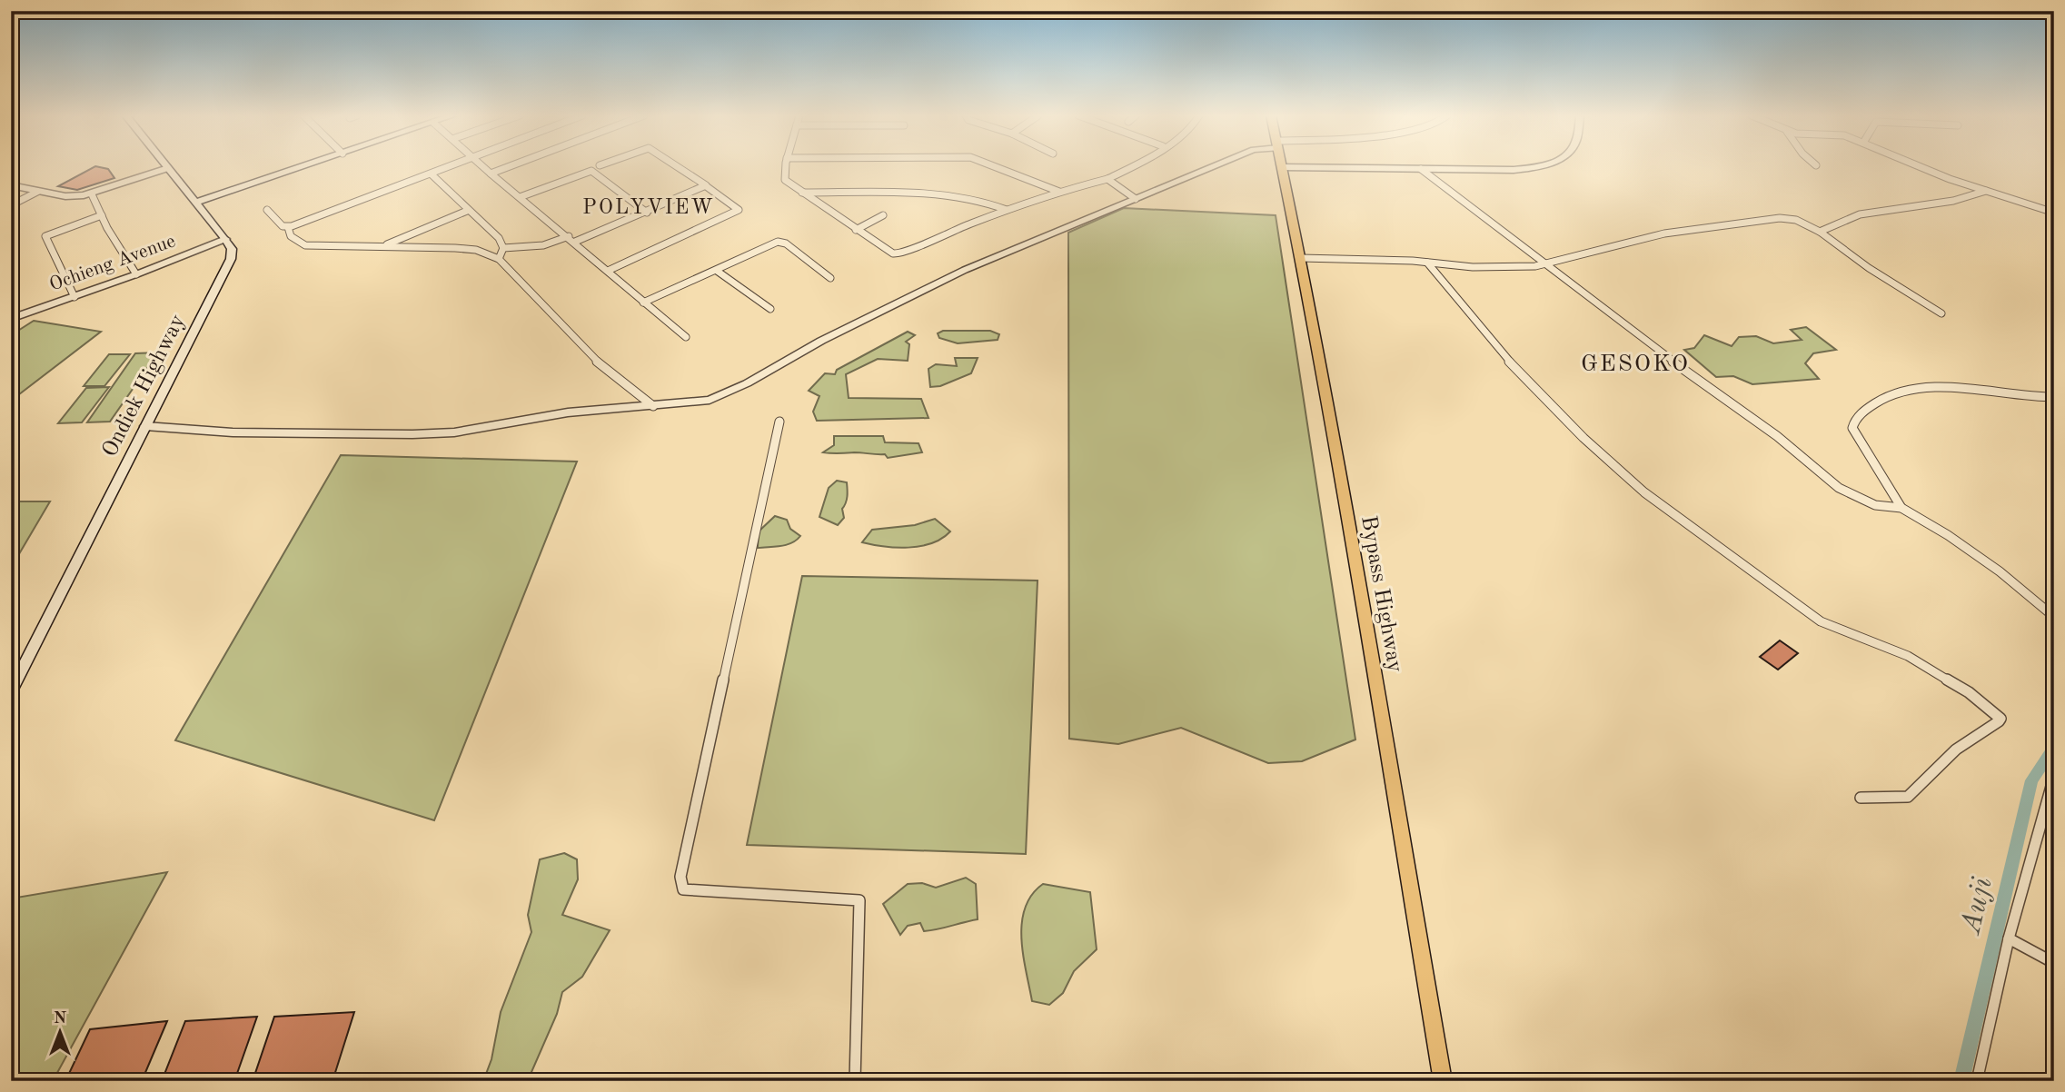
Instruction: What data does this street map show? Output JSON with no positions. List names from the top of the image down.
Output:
{
  "streets": {
    "main road": ["Bypass Highway"],
    "street": ["Ochieng Avenue", "Ondiek Highway"]
  },
  "crossings": [
    ["Ochieng Avenue", "Ondiek Highway"]
  ],
  "districts": ["POLYVIEW", "GESOKO"],
  "water": ["Auji"],
  "north": "top"
}
